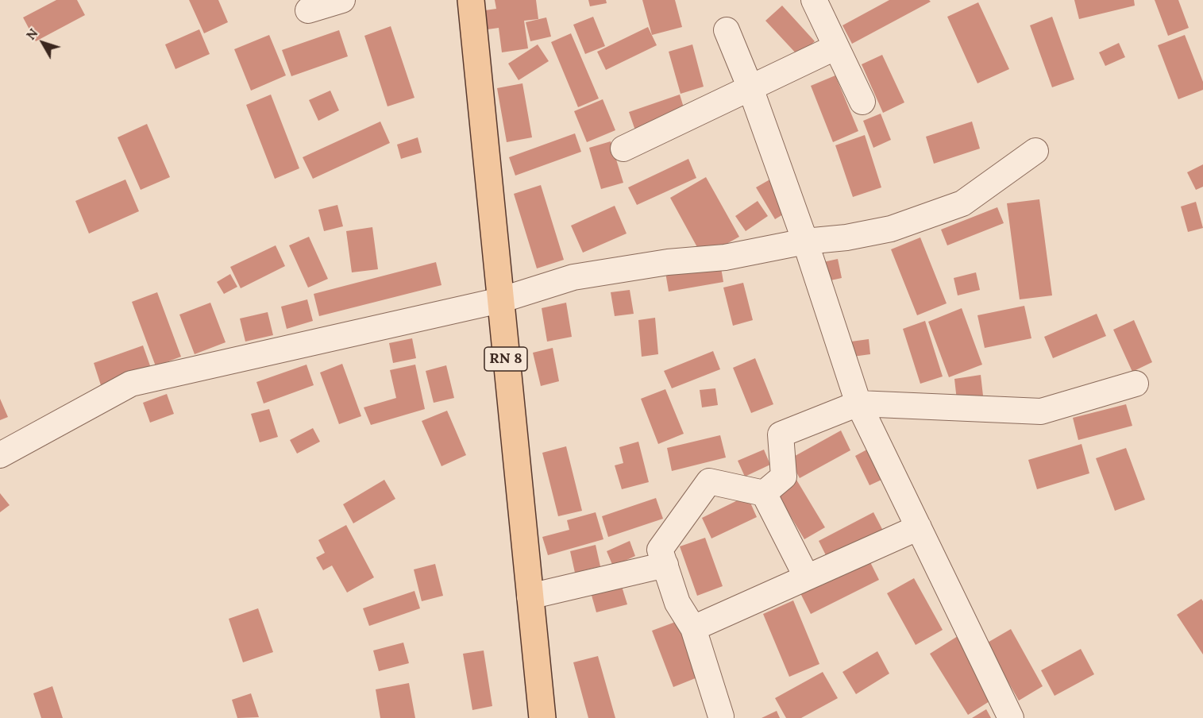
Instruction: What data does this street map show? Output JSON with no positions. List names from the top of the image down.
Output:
{
  "streets": {
    "main road": ["RN 8"]
  },
  "north": "top left"
}
